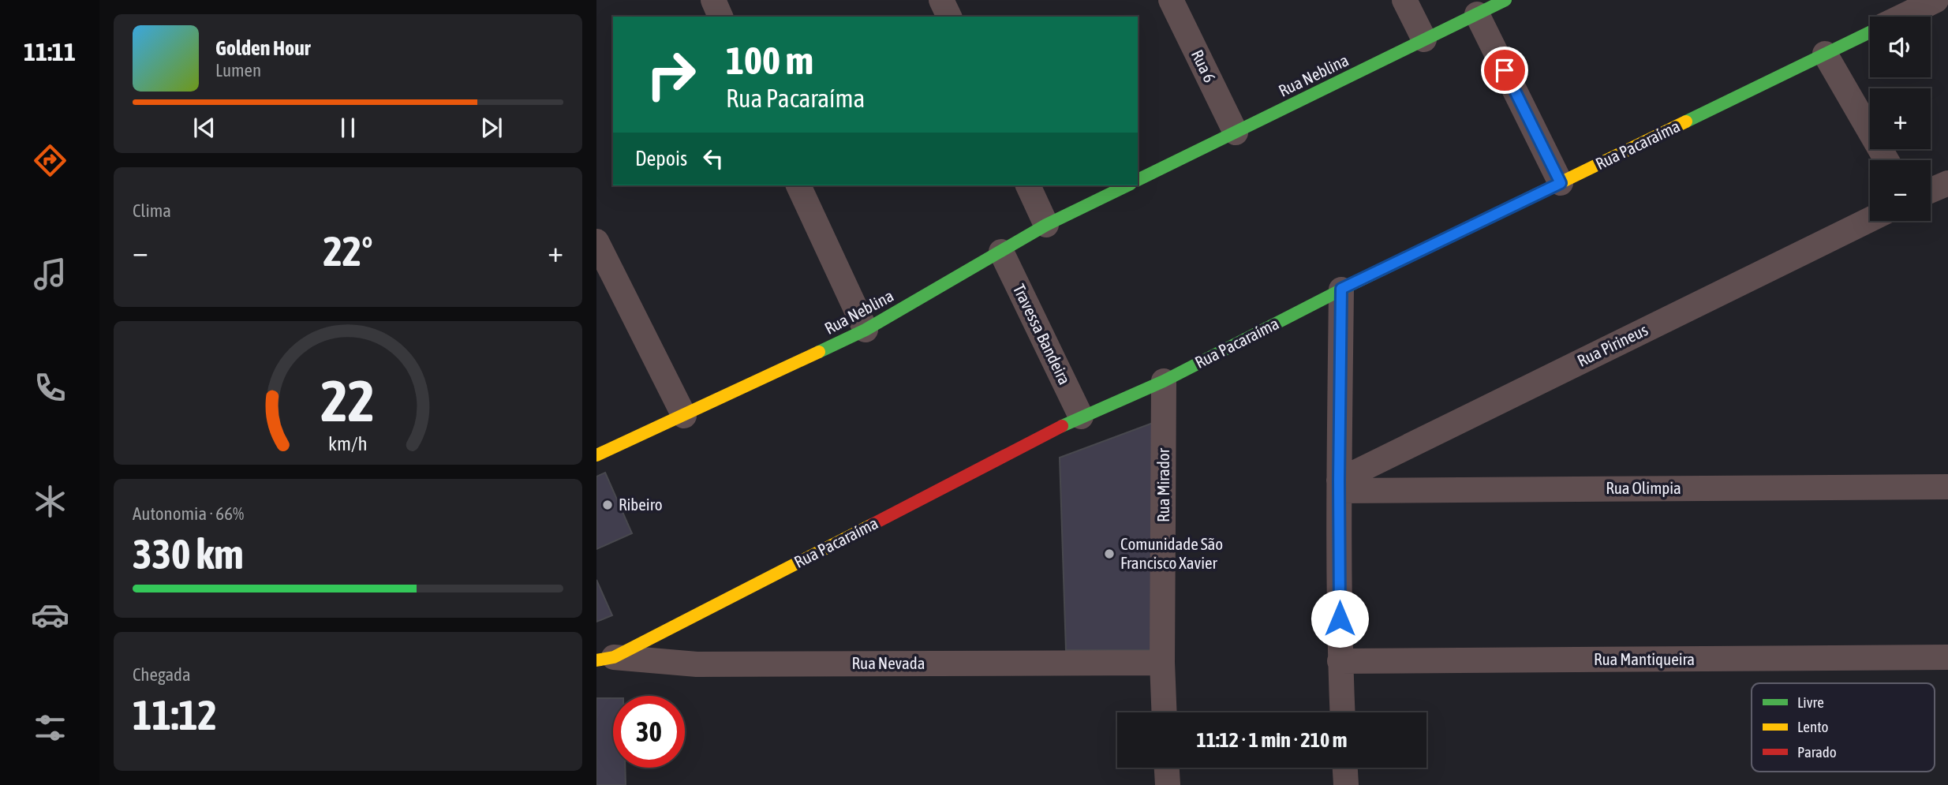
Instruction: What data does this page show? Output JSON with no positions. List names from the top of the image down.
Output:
{
  "streets": {
    "street": [
      "Rua 6",
      "Rua Neblina",
      "Rua Pacaraíma",
      "Travessa Bandeira",
      "Rua Pirineus",
      "Rua Mirador",
      "Rua Olimpia",
      "Rua Mantiqueira",
      "Rua Nevada"
    ]
  },
  "crossings": [
    ["Rua 6", "Rua Neblina"],
    ["Rua Neblina", "Travessa Bandeira"],
    ["Rua Pacaraíma", "Travessa Bandeira"],
    ["Rua Pacaraíma", "Rua Mirador"],
    ["Rua Pacaraíma", "Rua Nevada"],
    ["Rua Pirineus", "Rua Olimpia"],
    ["Rua Mirador", "Rua Nevada"]
  ],
  "places": ["Ribeiro", "Comunidade São Francisco Xavier"],
  "legend": ["Livre", "Lento", "Parado"],
  "page": {
    "tabs": "11:11",
    "map_buttons": ["+", "−"],
    "turn": ["100 m", "Rua Pacaraíma"],
    "song": ["Golden Hour", "Lumen"],
    "then": "Depois",
    "tile": [
      "Clima",
      ["Autonomia · 66%", "330 km"],
      ["Chegada", "11:12"]
    ],
    "heat": ["−", "22°", "+"],
    "limit": "30",
    "trip": "11:12 · 1 min · 210 m",
    "gauge": ["22", "km/h"]
  }
}
